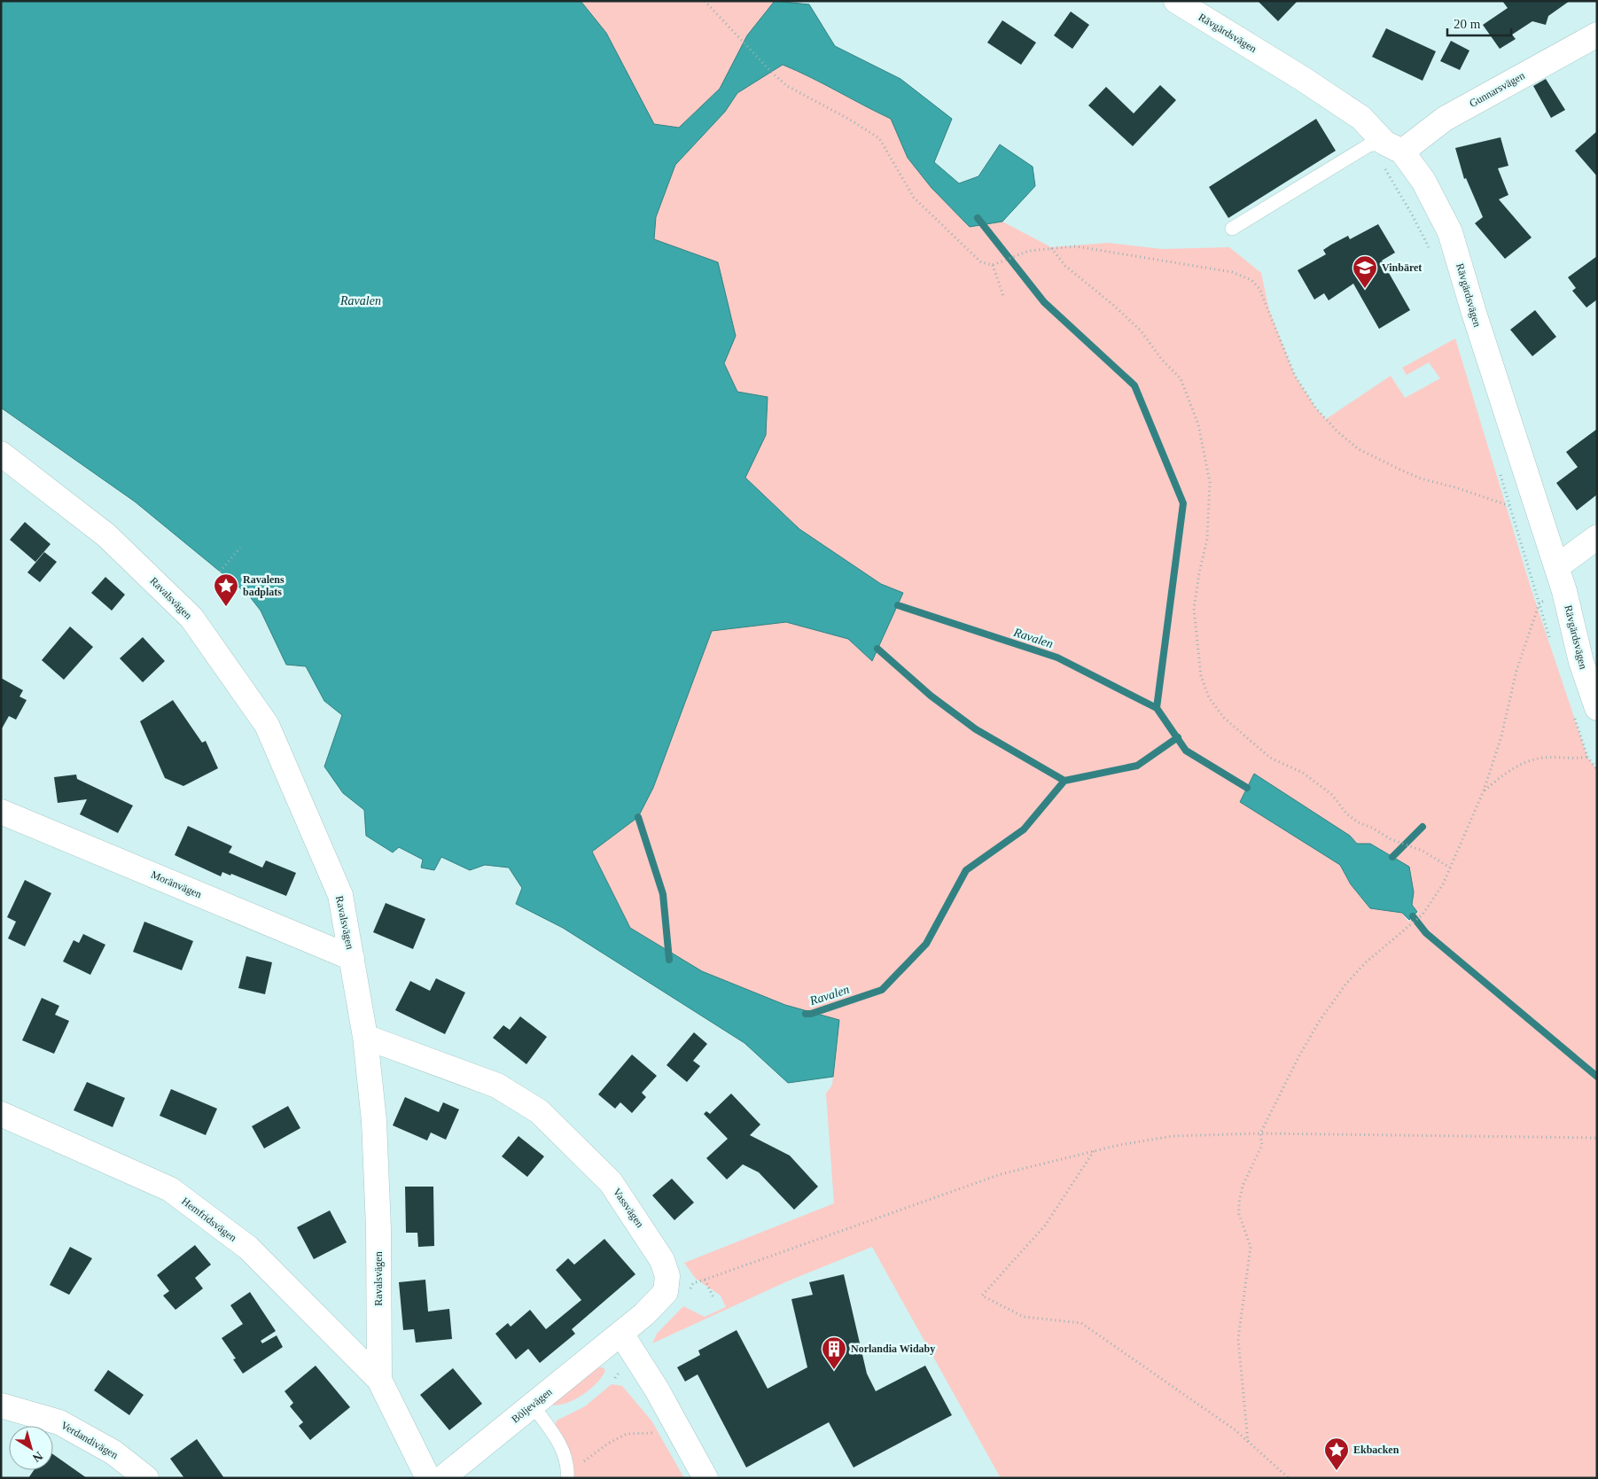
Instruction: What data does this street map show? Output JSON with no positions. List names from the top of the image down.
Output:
{
  "streets": {
    "street": [
      "Rävgärdsvägen",
      "Gunnarsvägen",
      "Ravalsvägen",
      "Moränvägen",
      "Vassvägen",
      "Hemfridsvägen",
      "Böljevägen",
      "Verdandivägen"
    ]
  },
  "crossings": [
    ["Rävgärdsvägen", "Gunnarsvägen"],
    ["Ravalsvägen", "Moränvägen"],
    ["Ravalsvägen", "Vassvägen"],
    ["Ravalsvägen", "Hemfridsvägen"],
    ["Vassvägen", "Böljevägen"]
  ],
  "water": ["Ravalen"],
  "places": {
    "school or university": ["Vinbäret"],
    "place": ["Ravalens badplats", "Ekbacken"],
    "building": ["Norlandia Widaby"]
  },
  "scale_bar": "20 m",
  "north": "bottom right"
}
